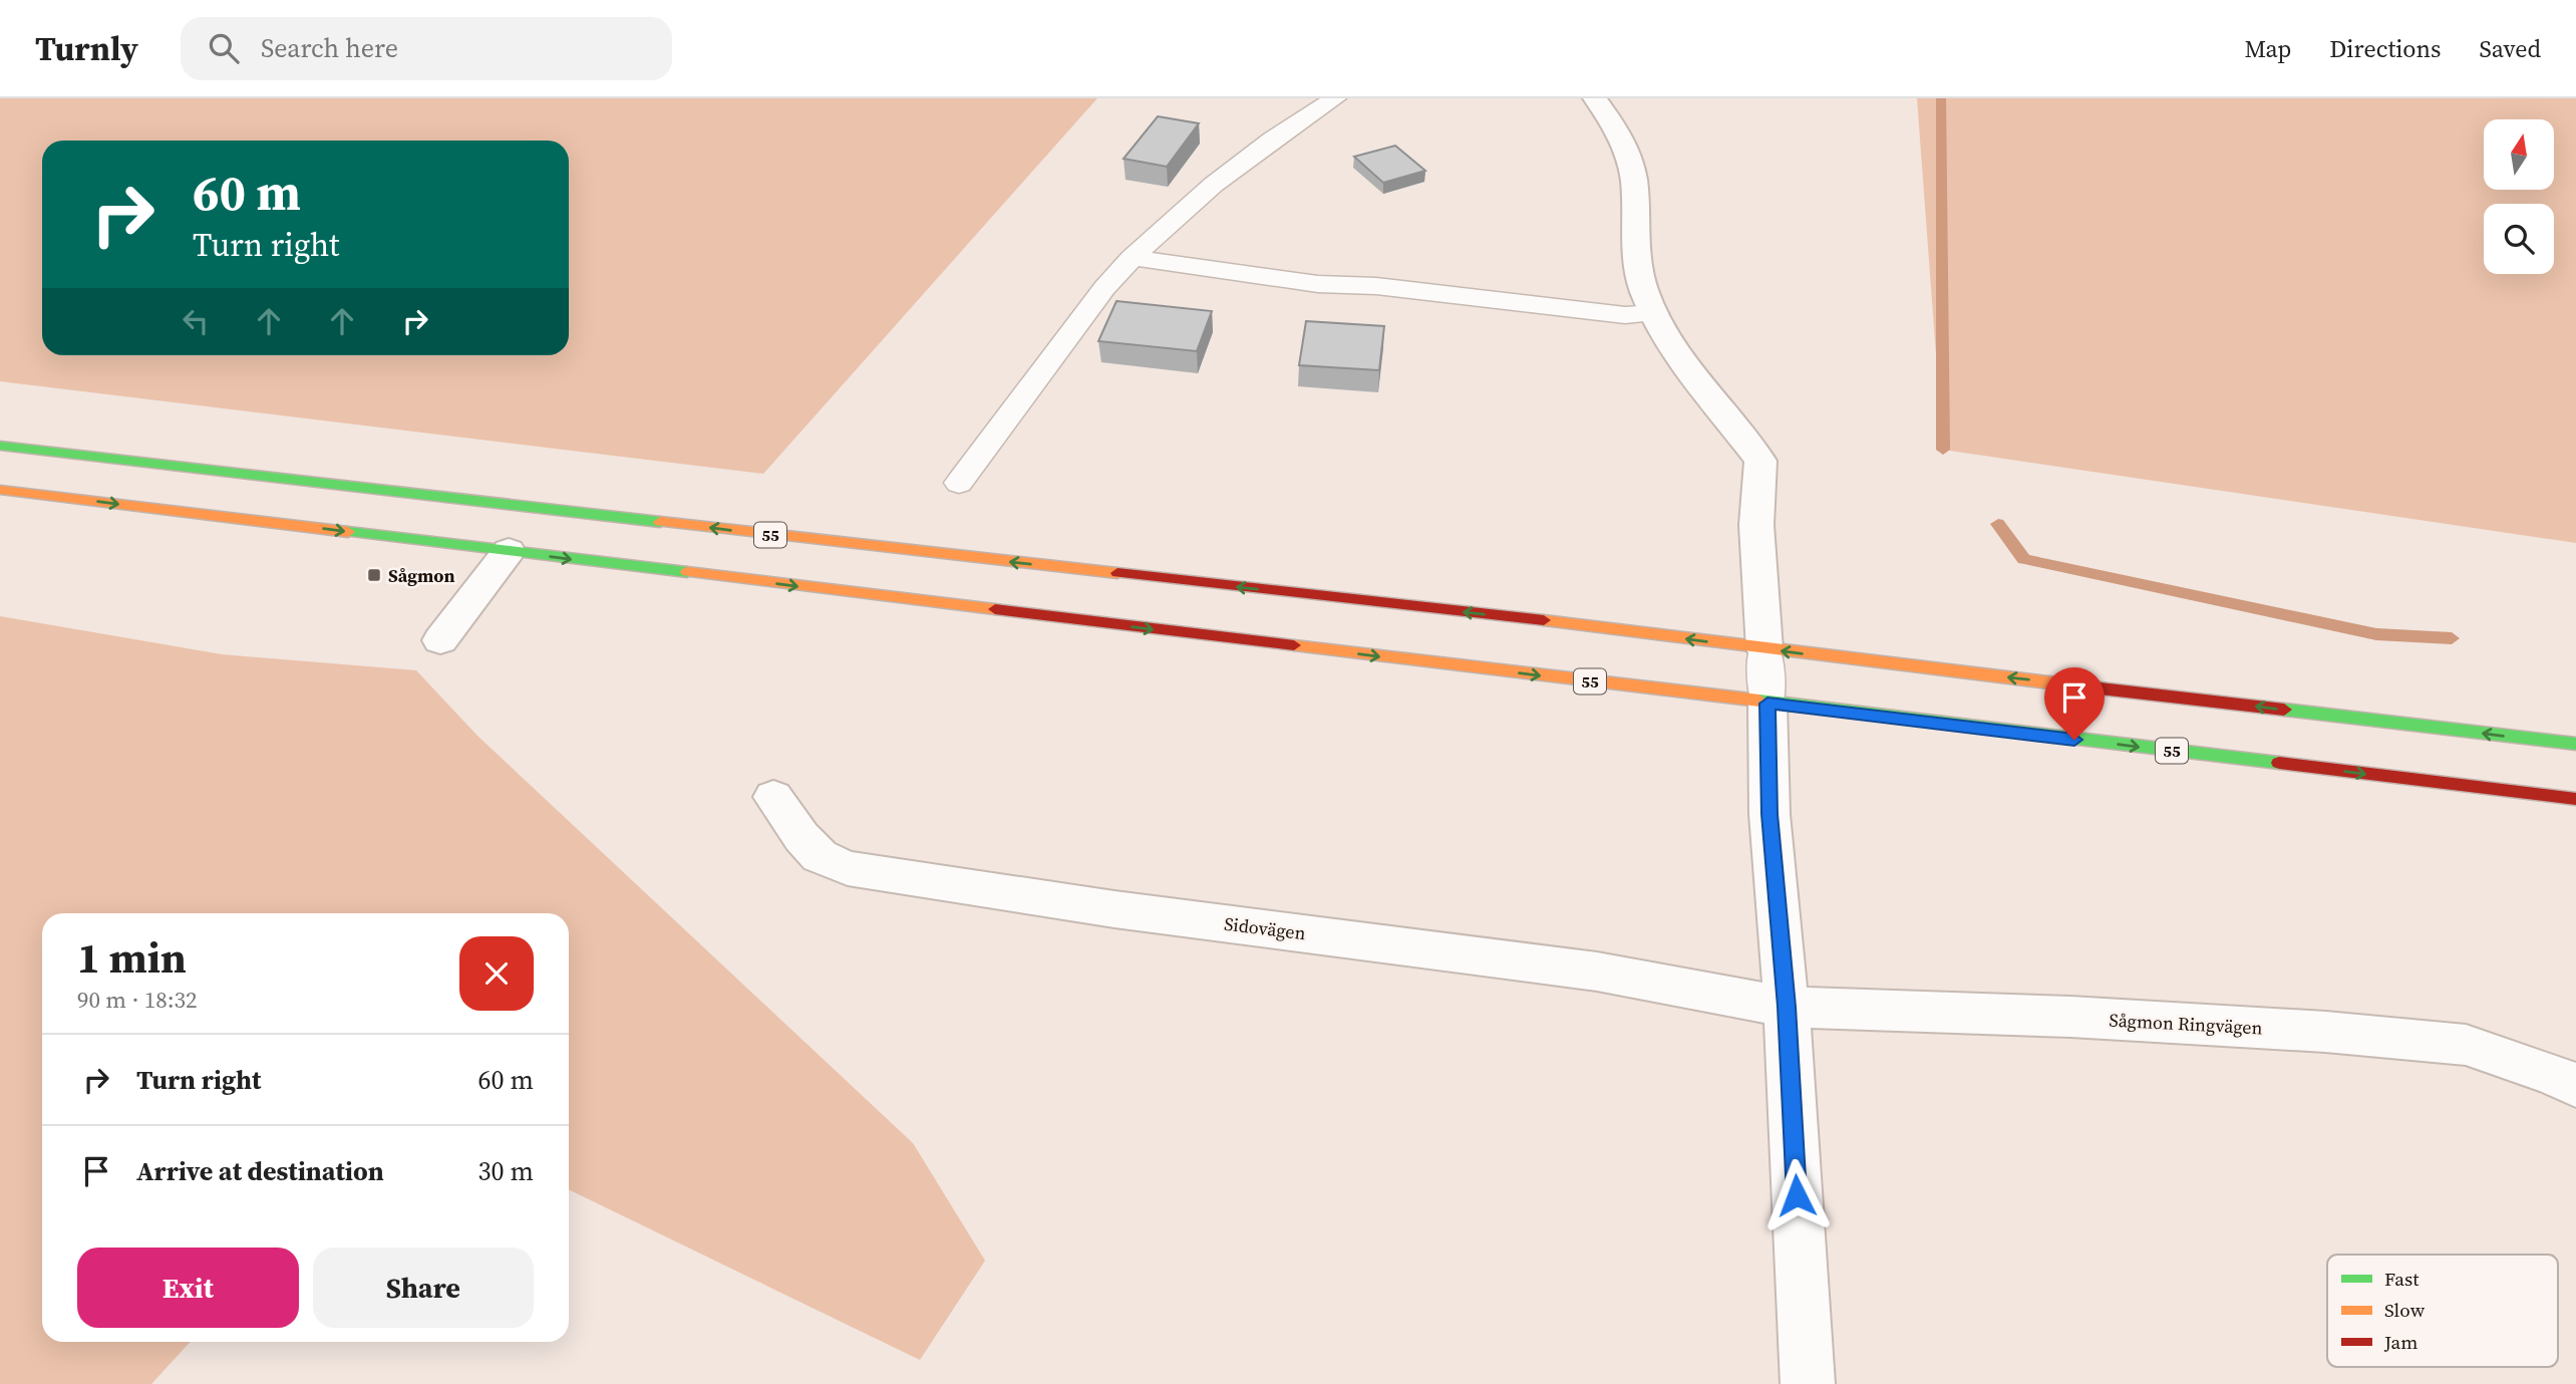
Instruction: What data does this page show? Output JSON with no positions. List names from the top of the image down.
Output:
{
  "streets": {
    "highway": ["55"],
    "street": ["Sidovägen", "Sågmon Ringvägen"]
  },
  "crossings": [
    ["Sidovägen", "Sågmon Ringvägen"]
  ],
  "places": {
    "transit": ["Sågmon"]
  },
  "legend": ["Fast", "Slow", "Jam"],
  "north": "top",
  "page": {
    "header": "Turnly",
    "search": "Search here",
    "nav": ["Map", "Directions", "Saved"],
    "turn": ["60 m", "Turn right"],
    "heading": ["1 min", "90 m · 18:32"],
    "list": [
      {
        "name": "Turn right",
        "value": "60 m"
      },
      {
        "name": "Arrive at destination",
        "value": "30 m"
      }
    ],
    "buttons": ["Exit", "Share"]
  }
}
